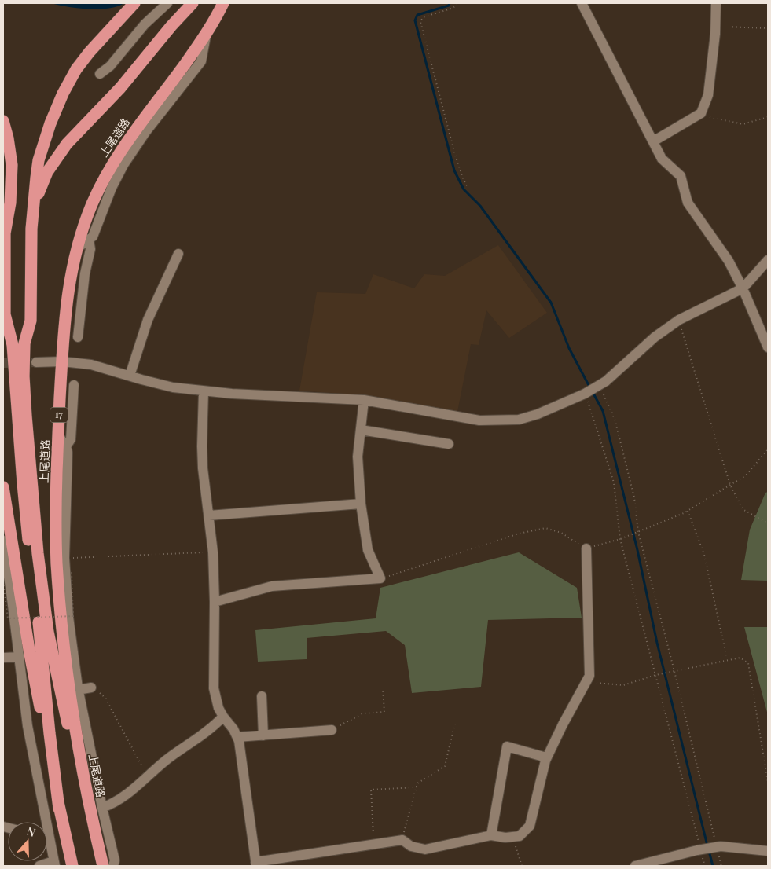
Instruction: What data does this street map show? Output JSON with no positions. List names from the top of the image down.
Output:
{
  "streets": {
    "highway": ["上尾道路", "17"]
  },
  "north": "top"
}
